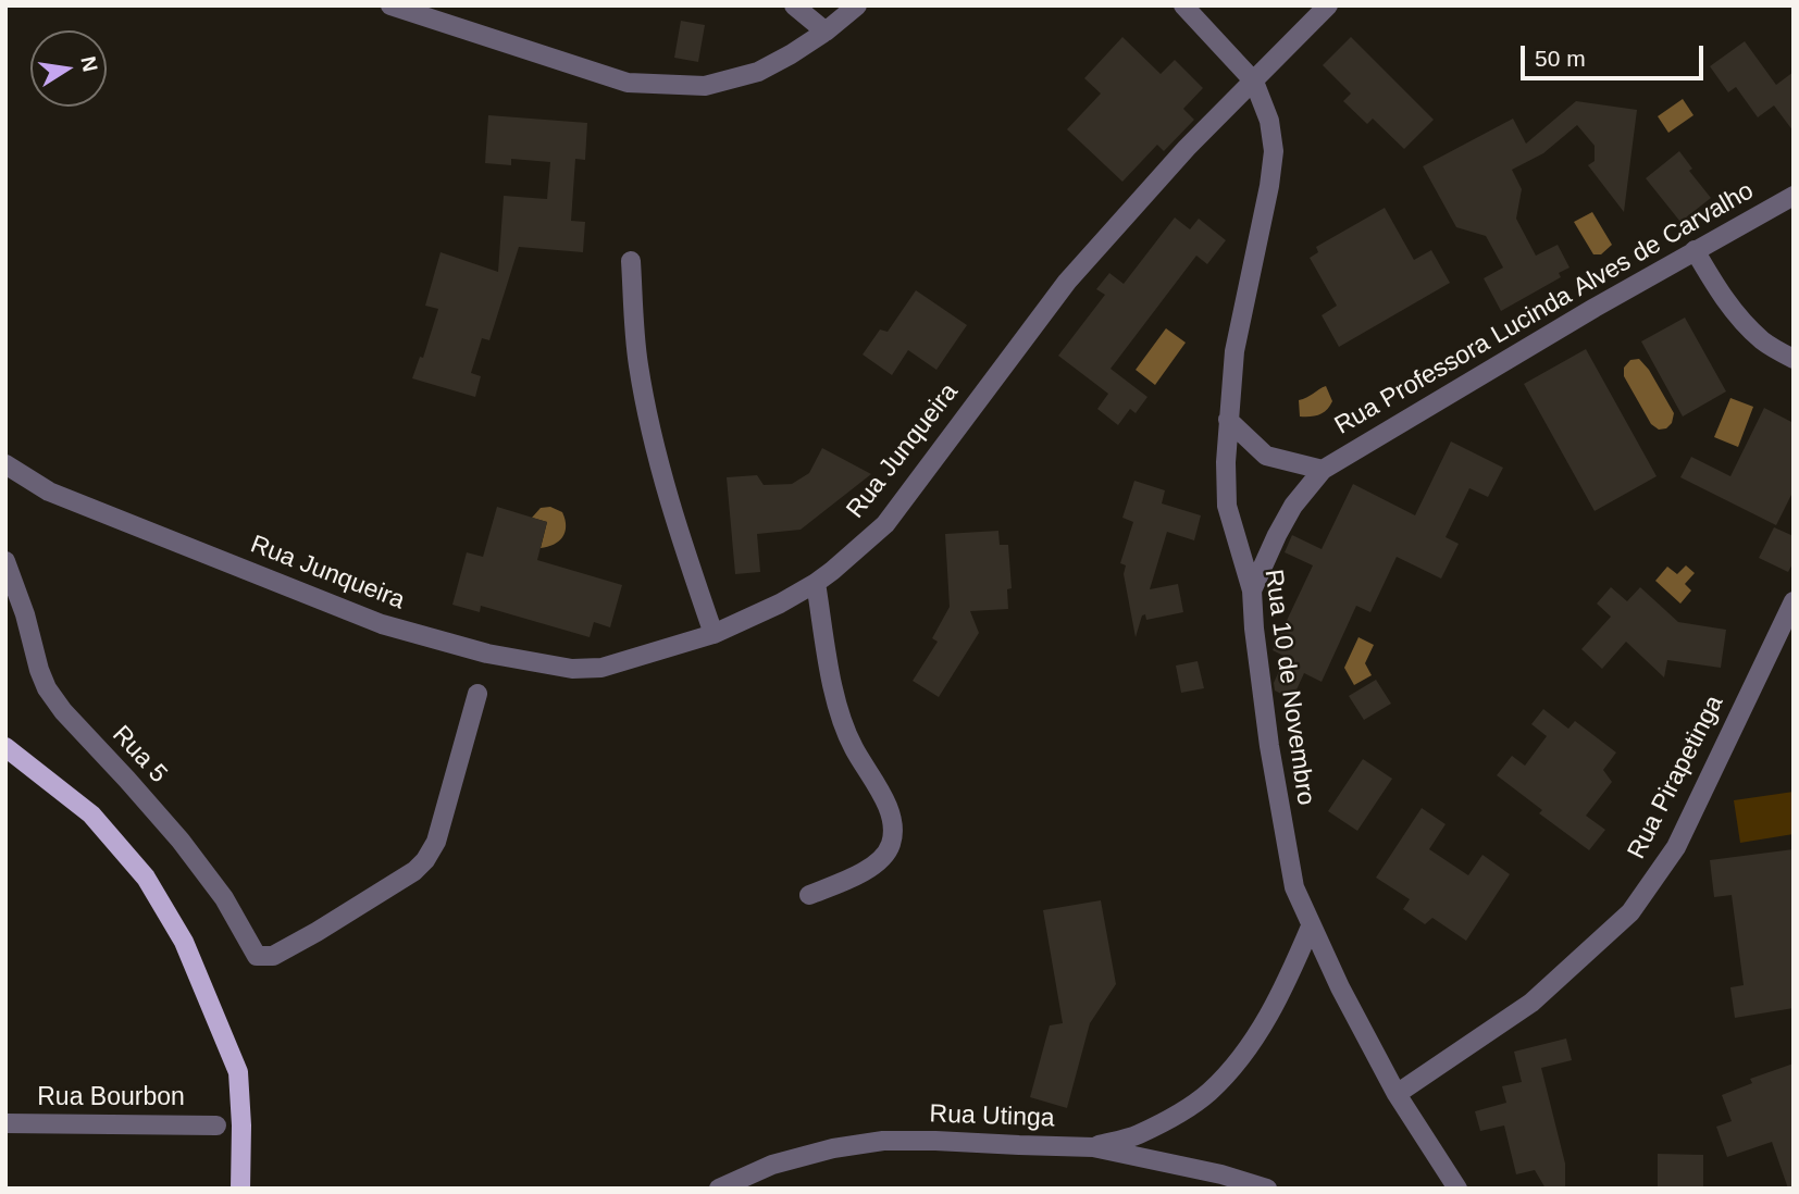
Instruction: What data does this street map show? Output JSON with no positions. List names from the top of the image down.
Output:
{
  "streets": {
    "street": [
      "Rua Professora Lucinda Alves de Carvalho",
      "Rua Junqueira",
      "Rua 10 de Novembro",
      "Rua 5",
      "Rua Pirapetinga",
      "Rua Bourbon",
      "Rua Utinga"
    ]
  },
  "crossings": [
    ["Rua Professora Lucinda Alves de Carvalho", "Rua 10 de Novembro"],
    ["Rua Junqueira", "Rua 10 de Novembro"],
    ["Rua 10 de Novembro", "Rua Pirapetinga"]
  ],
  "scale_bar": "50 m",
  "north": "right"
}
